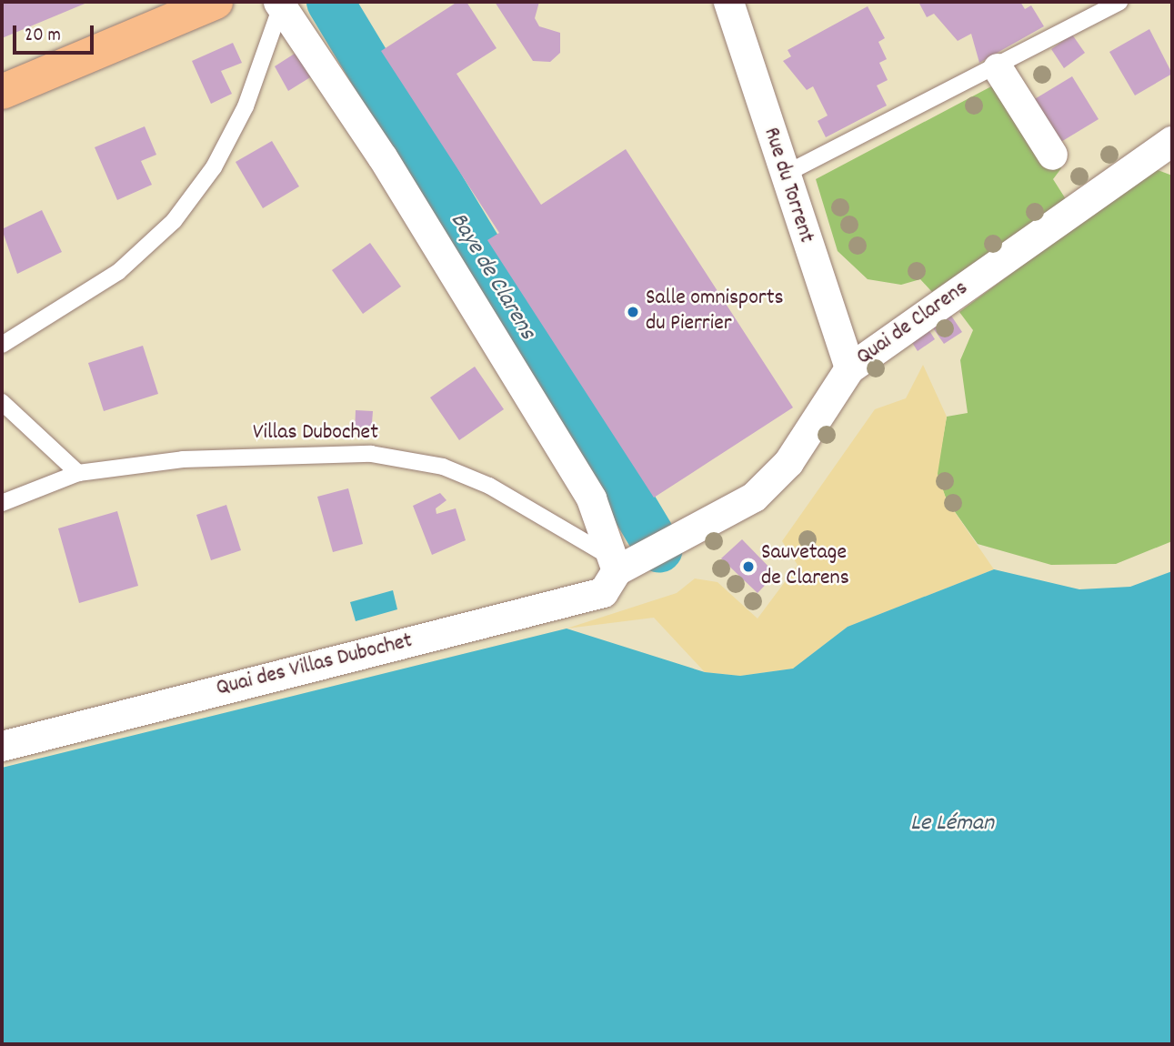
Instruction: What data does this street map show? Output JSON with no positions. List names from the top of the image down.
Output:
{
  "streets": {
    "street": ["Rue du Torrent", "Quai de Clarens", "Quai des Villas Dubochet"],
    "lane": ["Villas Dubochet"]
  },
  "crossings": [
    ["Rue du Torrent", "Quai de Clarens"],
    ["Quai de Clarens", "Villas Dubochet"],
    ["Quai de Clarens", "Quai des Villas Dubochet"],
    ["Villas Dubochet", "Quai des Villas Dubochet"]
  ],
  "water": ["Baye de Clarens", "Le Léman"],
  "places": ["Salle omnisports du Pierrier", "Sauvetage de Clarens"],
  "scale_bar": "20 m"
}
